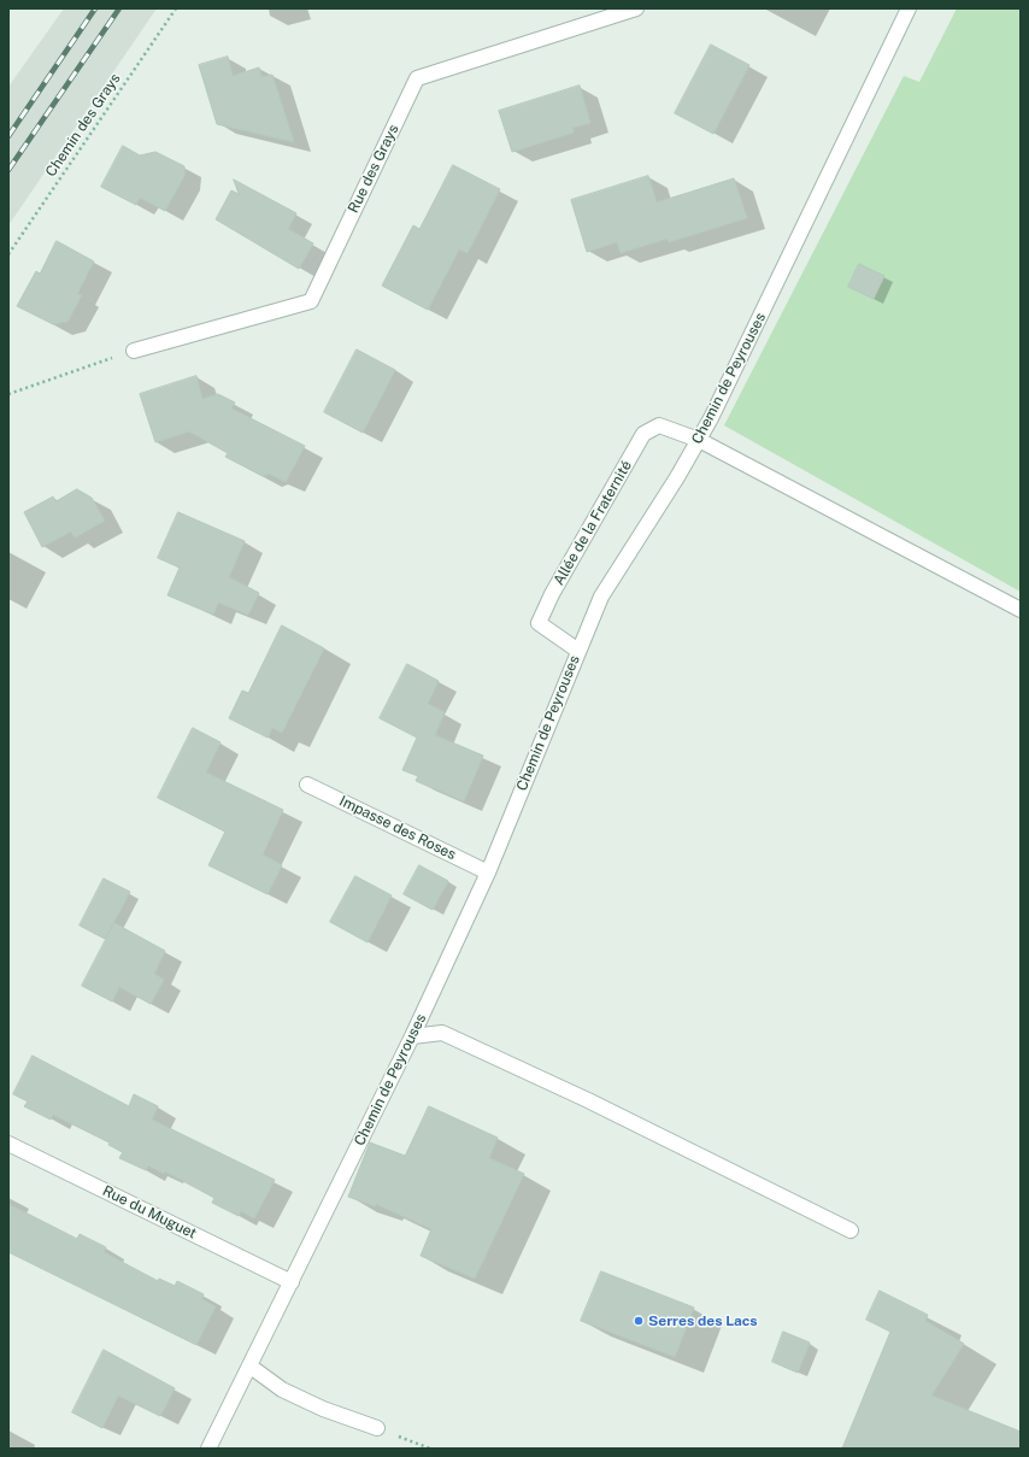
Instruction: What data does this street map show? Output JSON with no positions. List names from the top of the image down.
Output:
{
  "streets": {
    "street": [
      "Rue des Grays",
      "Chemin de Peyrouses",
      "Allée de la Fraternité",
      "Impasse des Roses",
      "Rue du Muguet"
    ],
    "path": ["Chemin des Grays"]
  },
  "crossings": [
    ["Chemin de Peyrouses", "Allée de la Fraternité"],
    ["Chemin de Peyrouses", "Impasse des Roses"],
    ["Chemin de Peyrouses", "Rue du Muguet"]
  ],
  "places": ["Serres des Lacs"]
}
